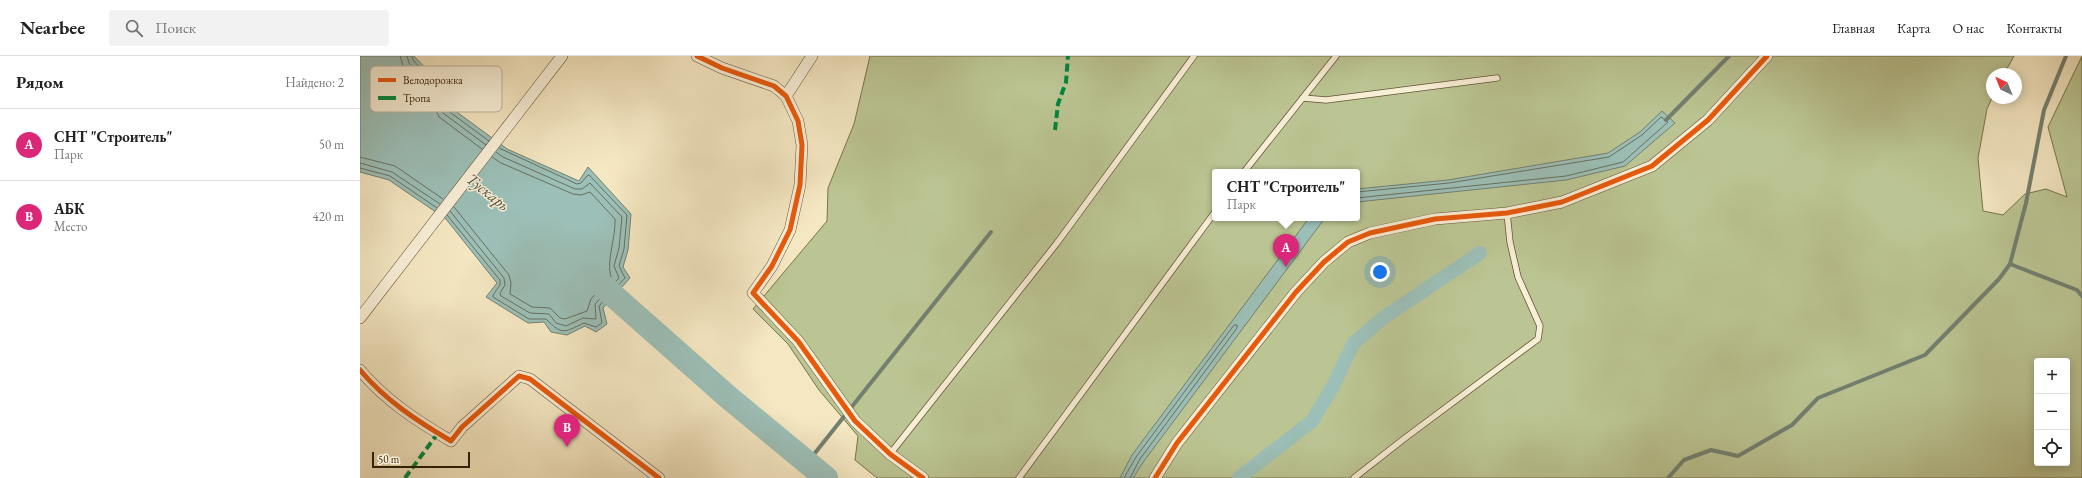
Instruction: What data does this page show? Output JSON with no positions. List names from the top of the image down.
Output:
{
  "water": ["Тускарь"],
  "legend": ["Велодорожка", "Тропа"],
  "scale_bar": "50 m",
  "north": "top left",
  "page": {
    "header": "Nearbee",
    "search": "Поиск",
    "nav": [
      "Главная",
      "Карта",
      "О нас",
      "Контакты"
    ],
    "heading": ["Рядом", "Найдено: 2"],
    "list": [
      {
        "mark": "A",
        "name": "СНТ \"Строитель\"",
        "note": "Парк",
        "value": "50 m"
      },
      {
        "mark": "B",
        "name": "АБК",
        "note": "Место",
        "value": "420 m"
      }
    ],
    "popup": ["СНТ \"Строитель\"", "Парк"],
    "pins": ["A", "B"],
    "map_buttons": ["+", "−"],
    "scale": "50 m"
  }
}
